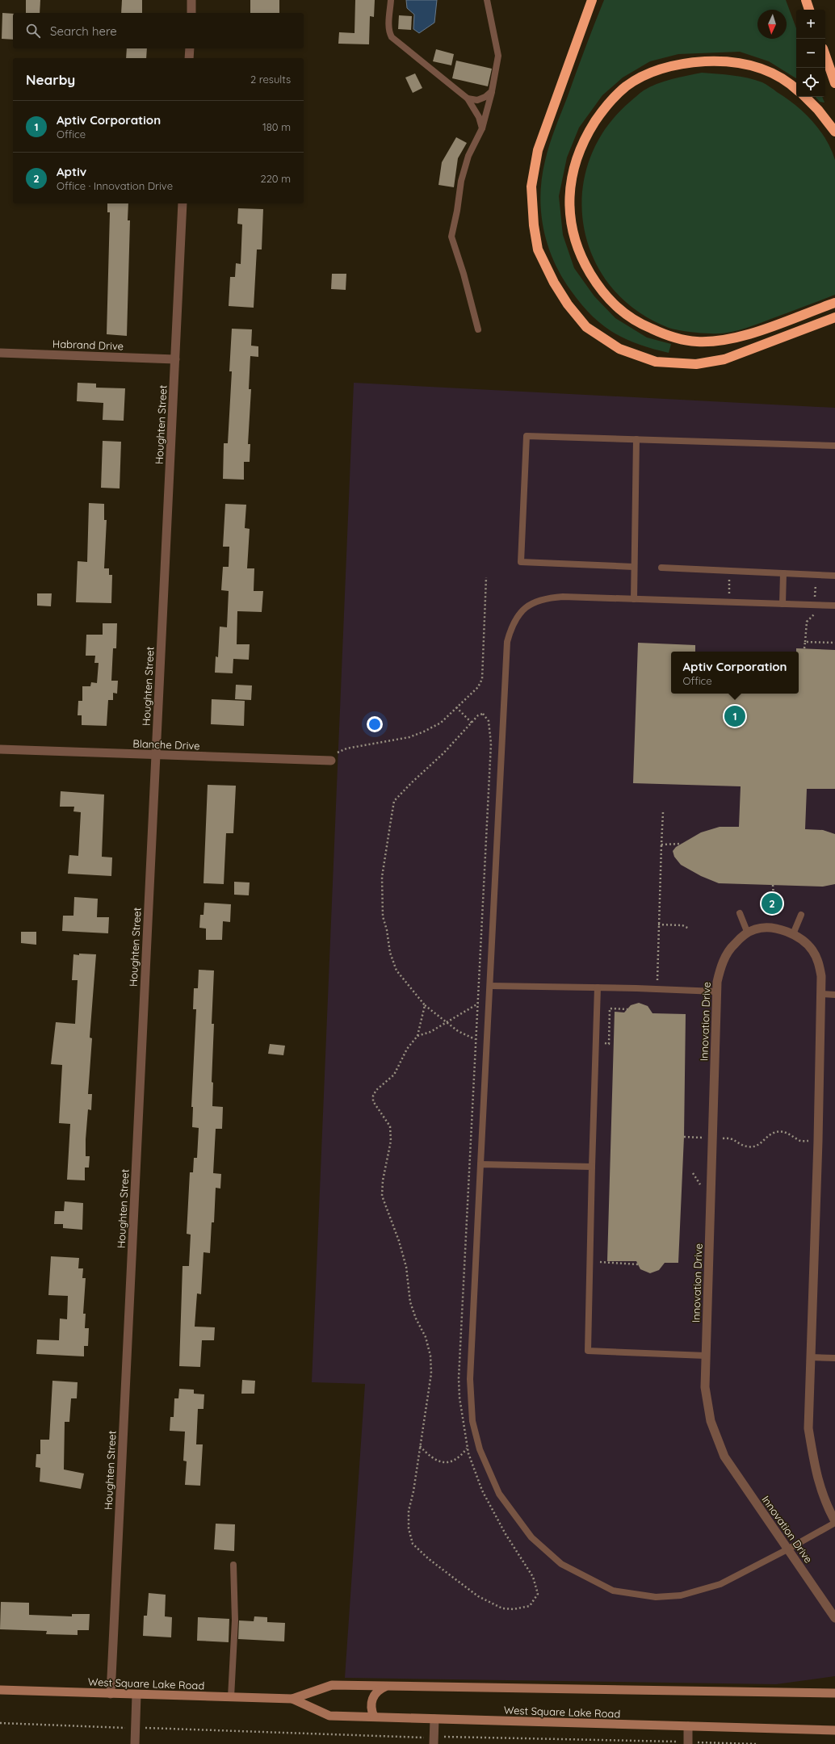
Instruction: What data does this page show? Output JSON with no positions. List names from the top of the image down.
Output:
{
  "streets": {
    "main road": ["West Square Lake Road"],
    "street": [
      "Habrand Drive",
      "Houghten Street",
      "Blanche Drive",
      "Innovation Drive"
    ]
  },
  "crossings": [
    ["Habrand Drive", "Houghten Street"],
    ["Houghten Street", "Blanche Drive"],
    ["Houghten Street", "West Square Lake Road"]
  ],
  "north": "bottom",
  "page": {
    "map_buttons": ["+", "−"],
    "search": "Search here",
    "heading": ["Nearby", "2 results"],
    "list": [
      {
        "mark": "1",
        "name": "Aptiv Corporation",
        "note": "Office",
        "value": "180 m"
      },
      {
        "mark": "2",
        "name": "Aptiv",
        "note": "Office · Innovation Drive",
        "value": "220 m"
      }
    ],
    "popup": ["Aptiv Corporation", "Office"],
    "pins": ["1", "2"]
  }
}
